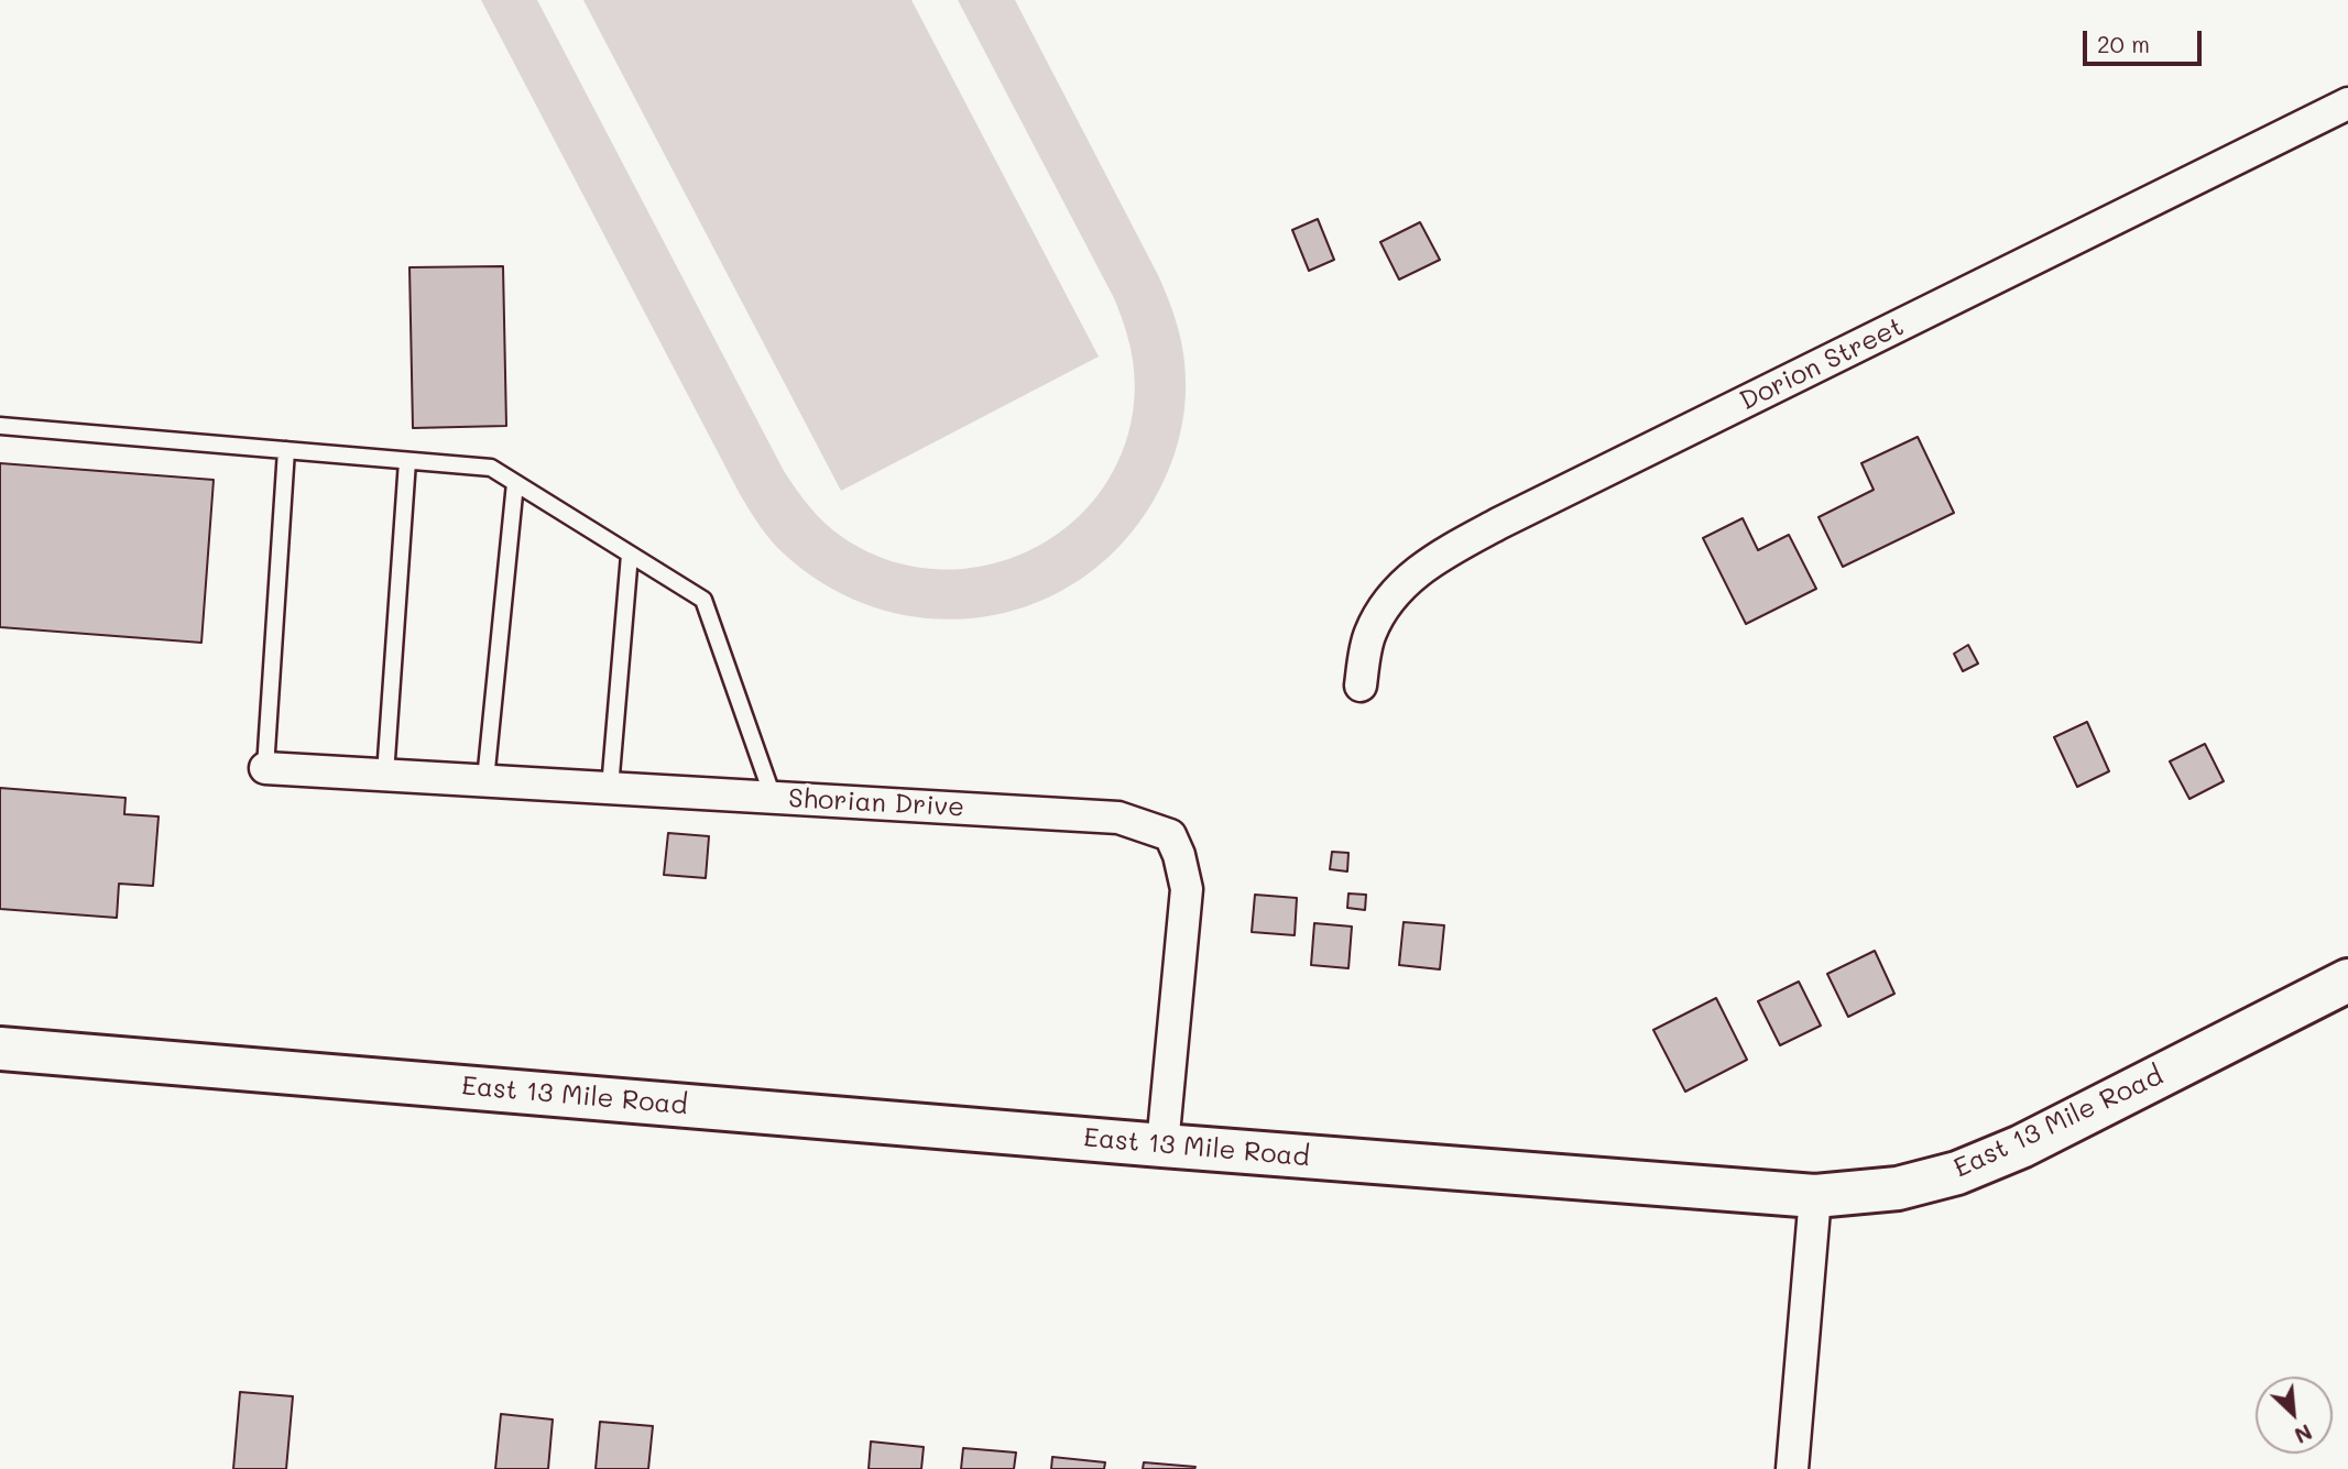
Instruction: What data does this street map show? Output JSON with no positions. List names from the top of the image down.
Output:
{
  "streets": {
    "main road": ["East 13 Mile Road"],
    "street": ["Dorion Street", "Shorian Drive"]
  },
  "crossings": [
    ["Shorian Drive", "East 13 Mile Road"]
  ],
  "scale_bar": "20 m",
  "north": "bottom right"
}
